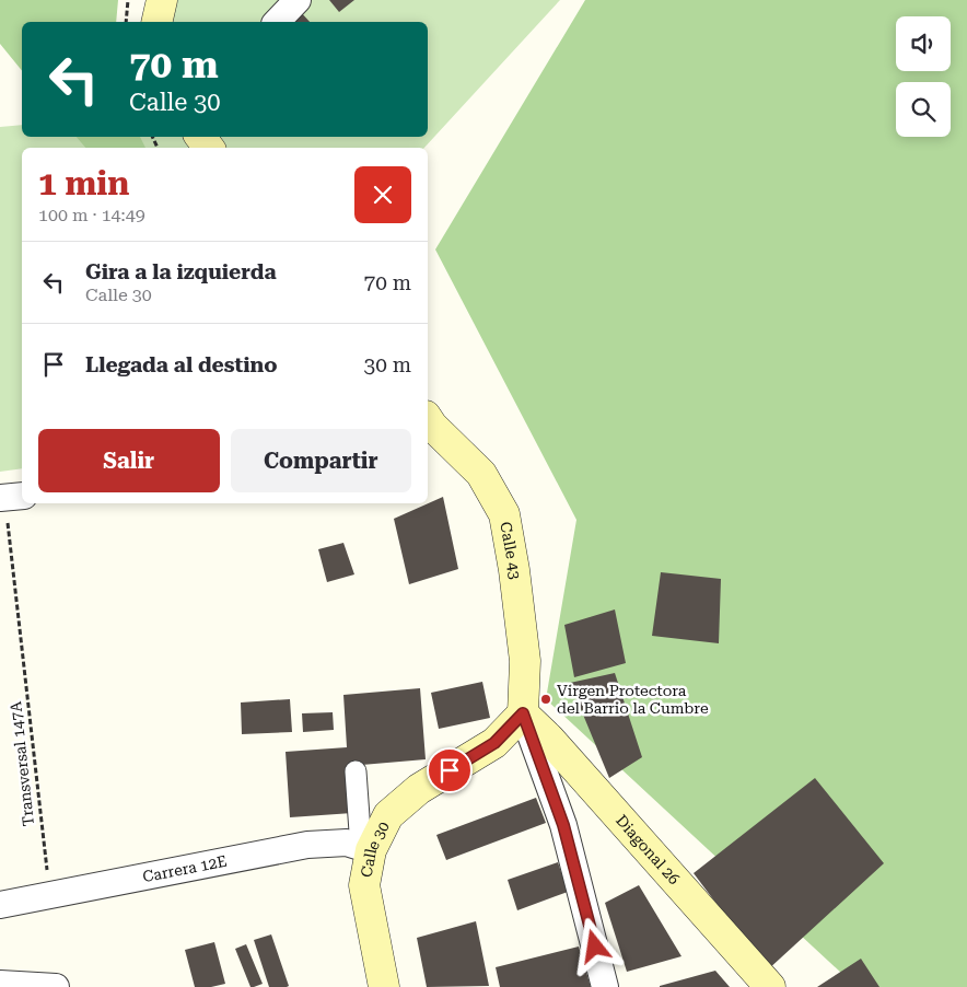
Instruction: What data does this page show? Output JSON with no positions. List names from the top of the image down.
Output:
{
  "streets": {
    "main road": ["Calle 43", "Diagonal 26", "Calle 30"],
    "street": ["Carrera 12E"],
    "path": ["Transversal 147A"]
  },
  "crossings": [
    ["Calle 43", "Diagonal 26"],
    ["Calle 43", "Calle 30"],
    ["Transversal 147A", "Carrera 12E"],
    ["Diagonal 26", "Calle 30"],
    ["Calle 30", "Carrera 12E"]
  ],
  "places": ["Virgen Protectora del Barrio la Cumbre"],
  "page": {
    "turn": ["70 m", "Calle 30"],
    "heading": ["1 min", "100 m · 14:49"],
    "list": [
      {
        "name": "Gira a la izquierda",
        "note": "Calle 30",
        "value": "70 m"
      },
      {
        "name": "Llegada al destino",
        "value": "30 m"
      }
    ],
    "buttons": ["Salir", "Compartir"]
  }
}
